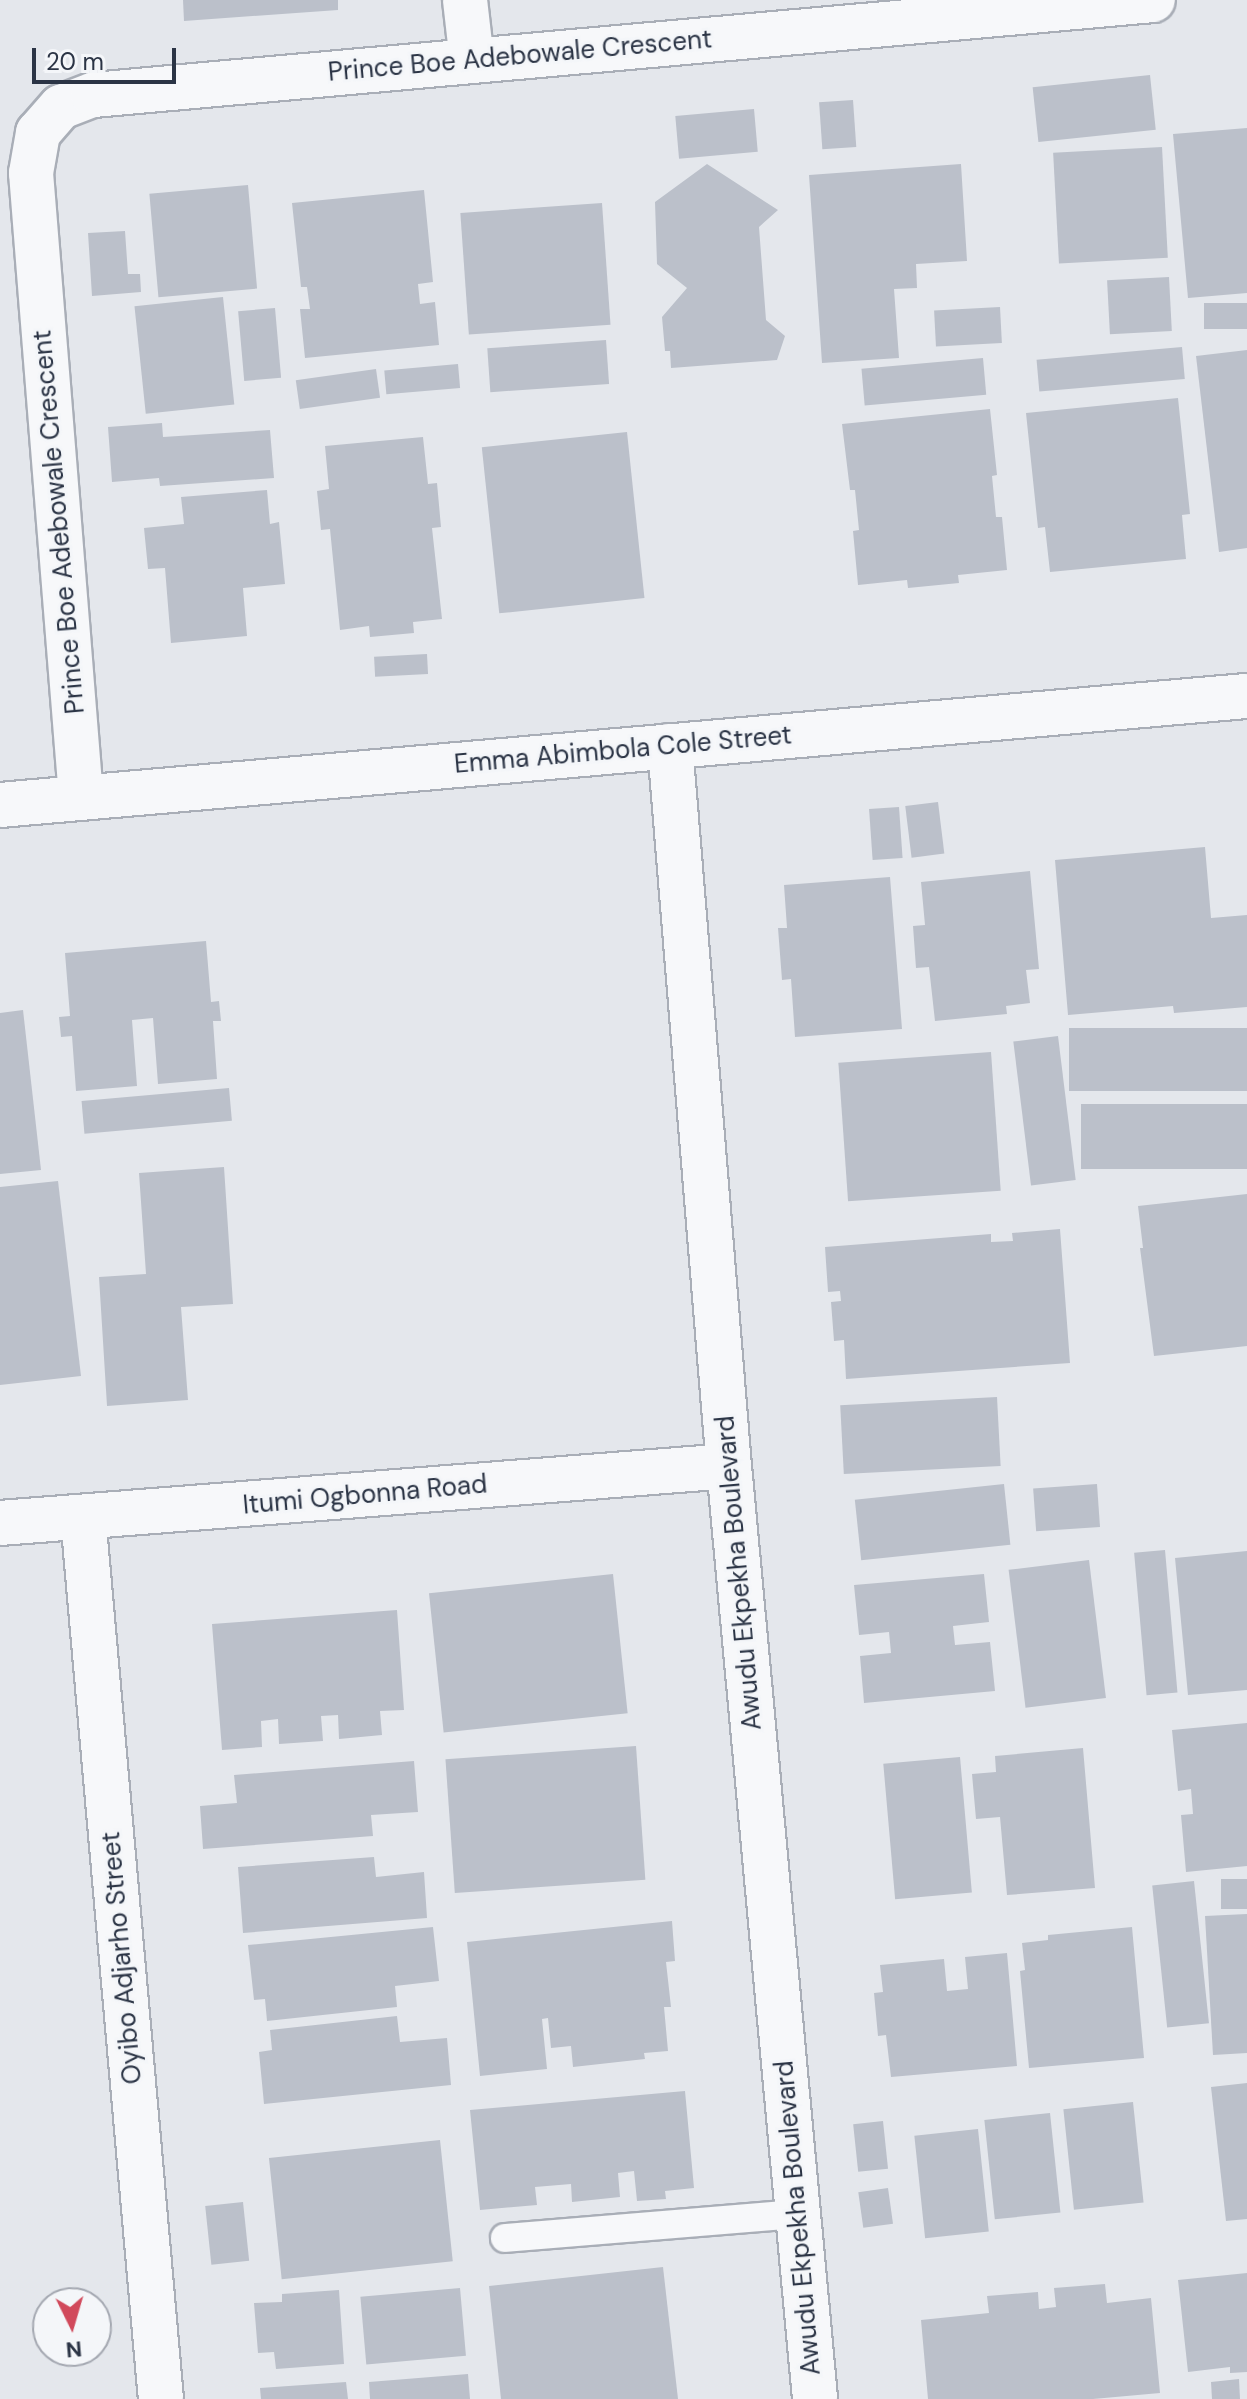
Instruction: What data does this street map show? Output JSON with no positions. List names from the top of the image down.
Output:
{
  "streets": {
    "street": [
      "Prince Boe Adebowale Crescent",
      "Emma Abimbola Cole Street",
      "Itumi Ogbonna Road",
      "Awudu Ekpekha Boulevard",
      "Oyibo Adjarho Street"
    ]
  },
  "crossings": [
    ["Prince Boe Adebowale Crescent", "Emma Abimbola Cole Street"],
    ["Emma Abimbola Cole Street", "Awudu Ekpekha Boulevard"],
    ["Itumi Ogbonna Road", "Awudu Ekpekha Boulevard"],
    ["Itumi Ogbonna Road", "Oyibo Adjarho Street"]
  ],
  "scale_bar": "20 m",
  "north": "bottom"
}
